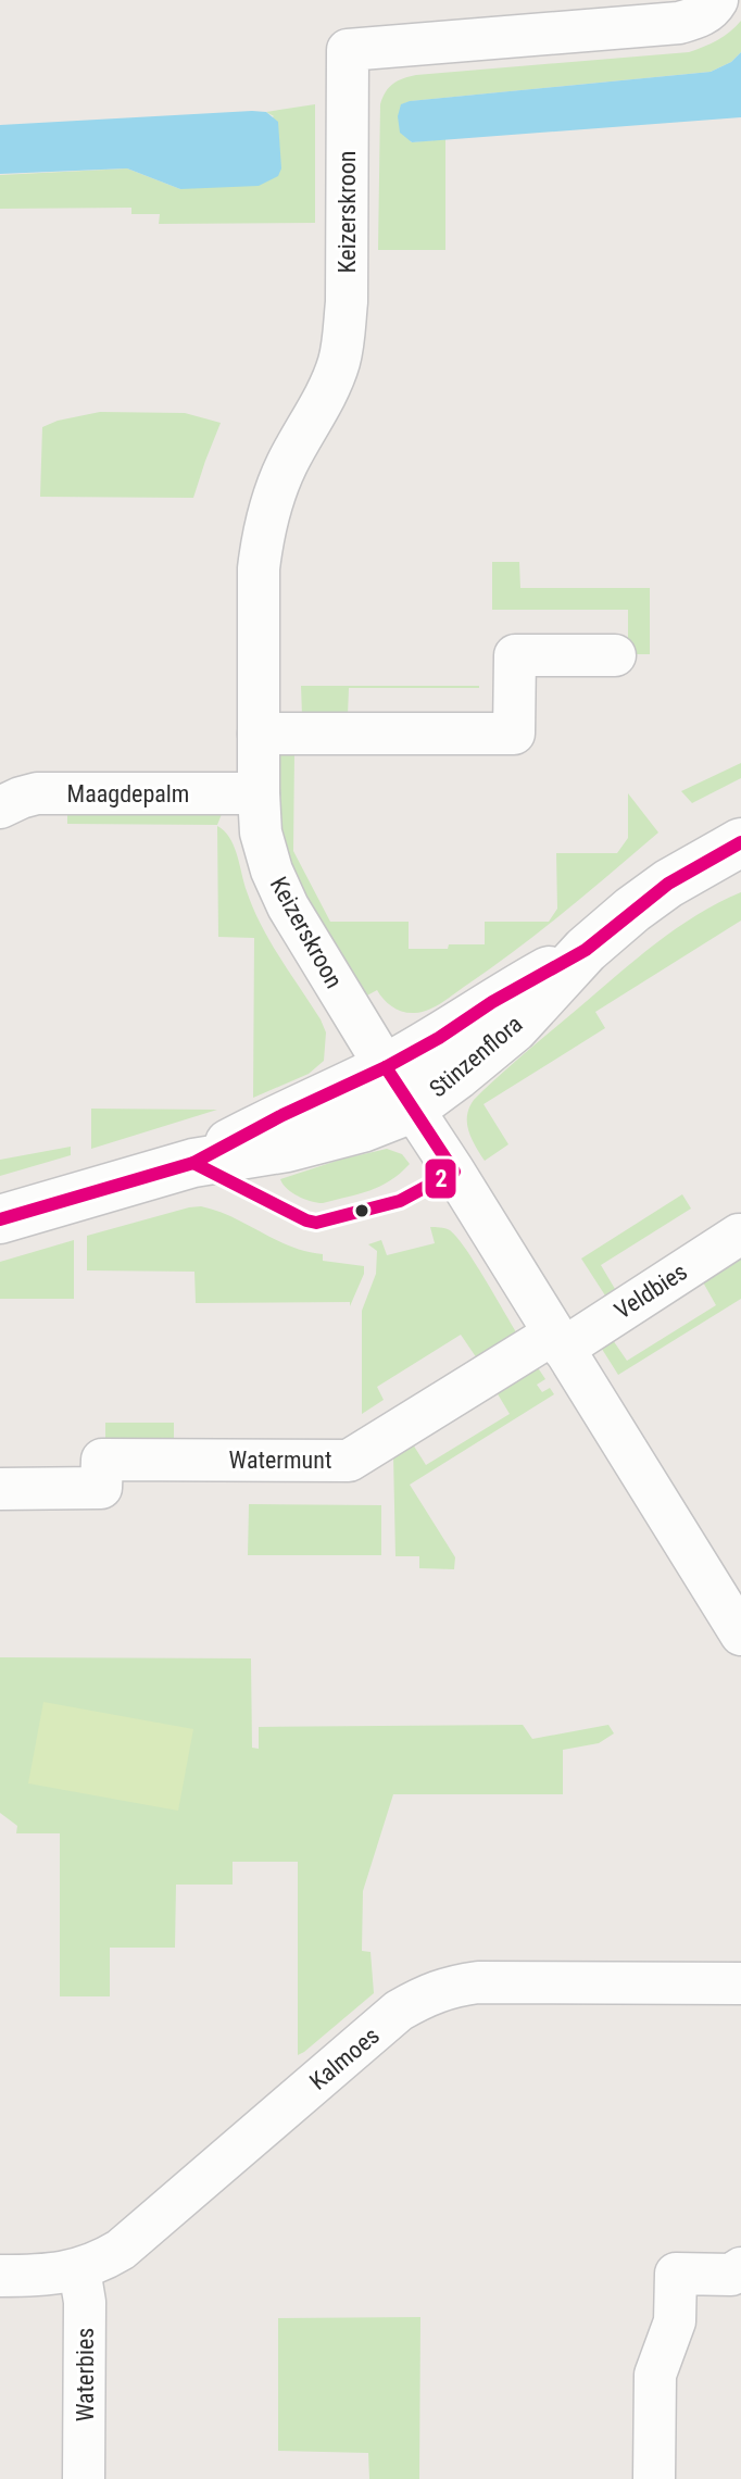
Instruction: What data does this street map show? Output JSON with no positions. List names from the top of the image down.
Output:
{
  "streets": {
    "street": [
      "Keizerskroon",
      "Maagdepalm",
      "Stinzenflora",
      "Veldbies",
      "Watermunt",
      "Kalmoes",
      "Waterbies"
    ]
  },
  "crossings": [
    ["Keizerskroon", "Maagdepalm"],
    ["Keizerskroon", "Stinzenflora"],
    ["Keizerskroon", "Veldbies"],
    ["Keizerskroon", "Watermunt"],
    ["Veldbies", "Watermunt"],
    ["Kalmoes", "Waterbies"]
  ],
  "lines": ["transit line 2"]
}
